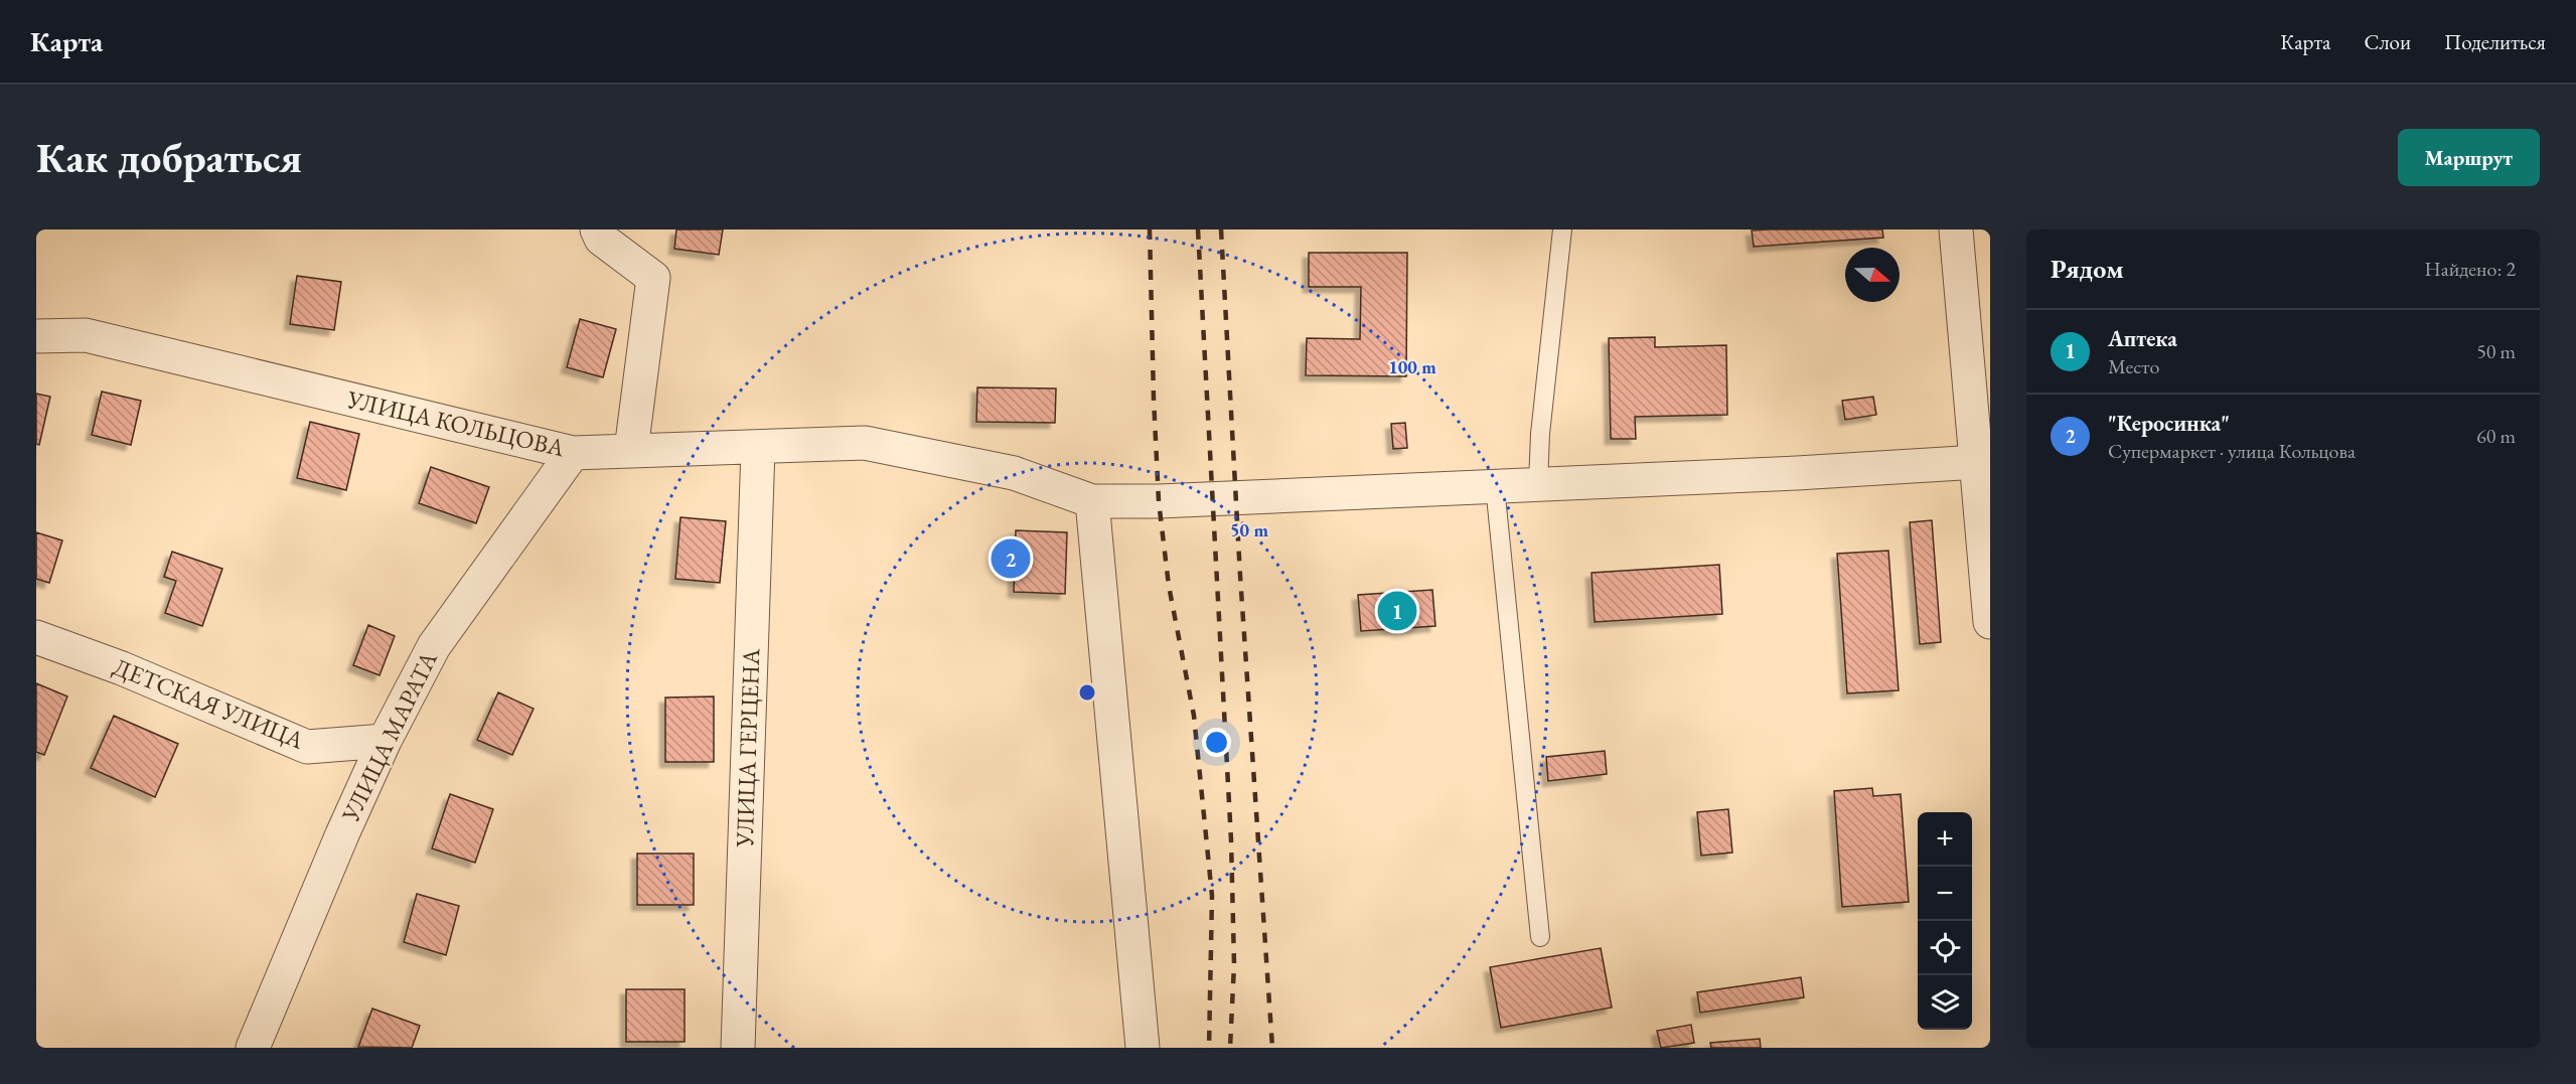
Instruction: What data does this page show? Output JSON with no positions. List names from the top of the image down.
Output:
{
  "streets": {
    "street": [
      "УЛИЦА КОЛЬЦОВА",
      "ДЕТСКАЯ УЛИЦА",
      "УЛИЦА МАРАТА",
      "УЛИЦА ГЕРЦЕНА"
    ]
  },
  "crossings": [
    ["УЛИЦА КОЛЬЦОВА", "УЛИЦА МАРАТА"],
    ["УЛИЦА КОЛЬЦОВА", "УЛИЦА ГЕРЦЕНА"],
    ["ДЕТСКАЯ УЛИЦА", "УЛИЦА МАРАТА"]
  ],
  "north": "right",
  "page": {
    "header": "Карта",
    "nav": ["Карта", "Слои", "Поделиться"],
    "buttons": "Маршрут",
    "title": "Как добраться",
    "heading": ["Рядом", "Найдено: 2"],
    "list": [
      {
        "mark": "1",
        "name": "Аптека",
        "note": "Место",
        "value": "50 m"
      },
      {
        "mark": "2",
        "name": "\"Керосинка\"",
        "note": "Супермаркет · улица Кольцова",
        "value": "60 m"
      }
    ],
    "pins": ["2", "1"],
    "map_buttons": ["+", "−"]
  },
  "rings": ["100 m", "50 m"]
}
